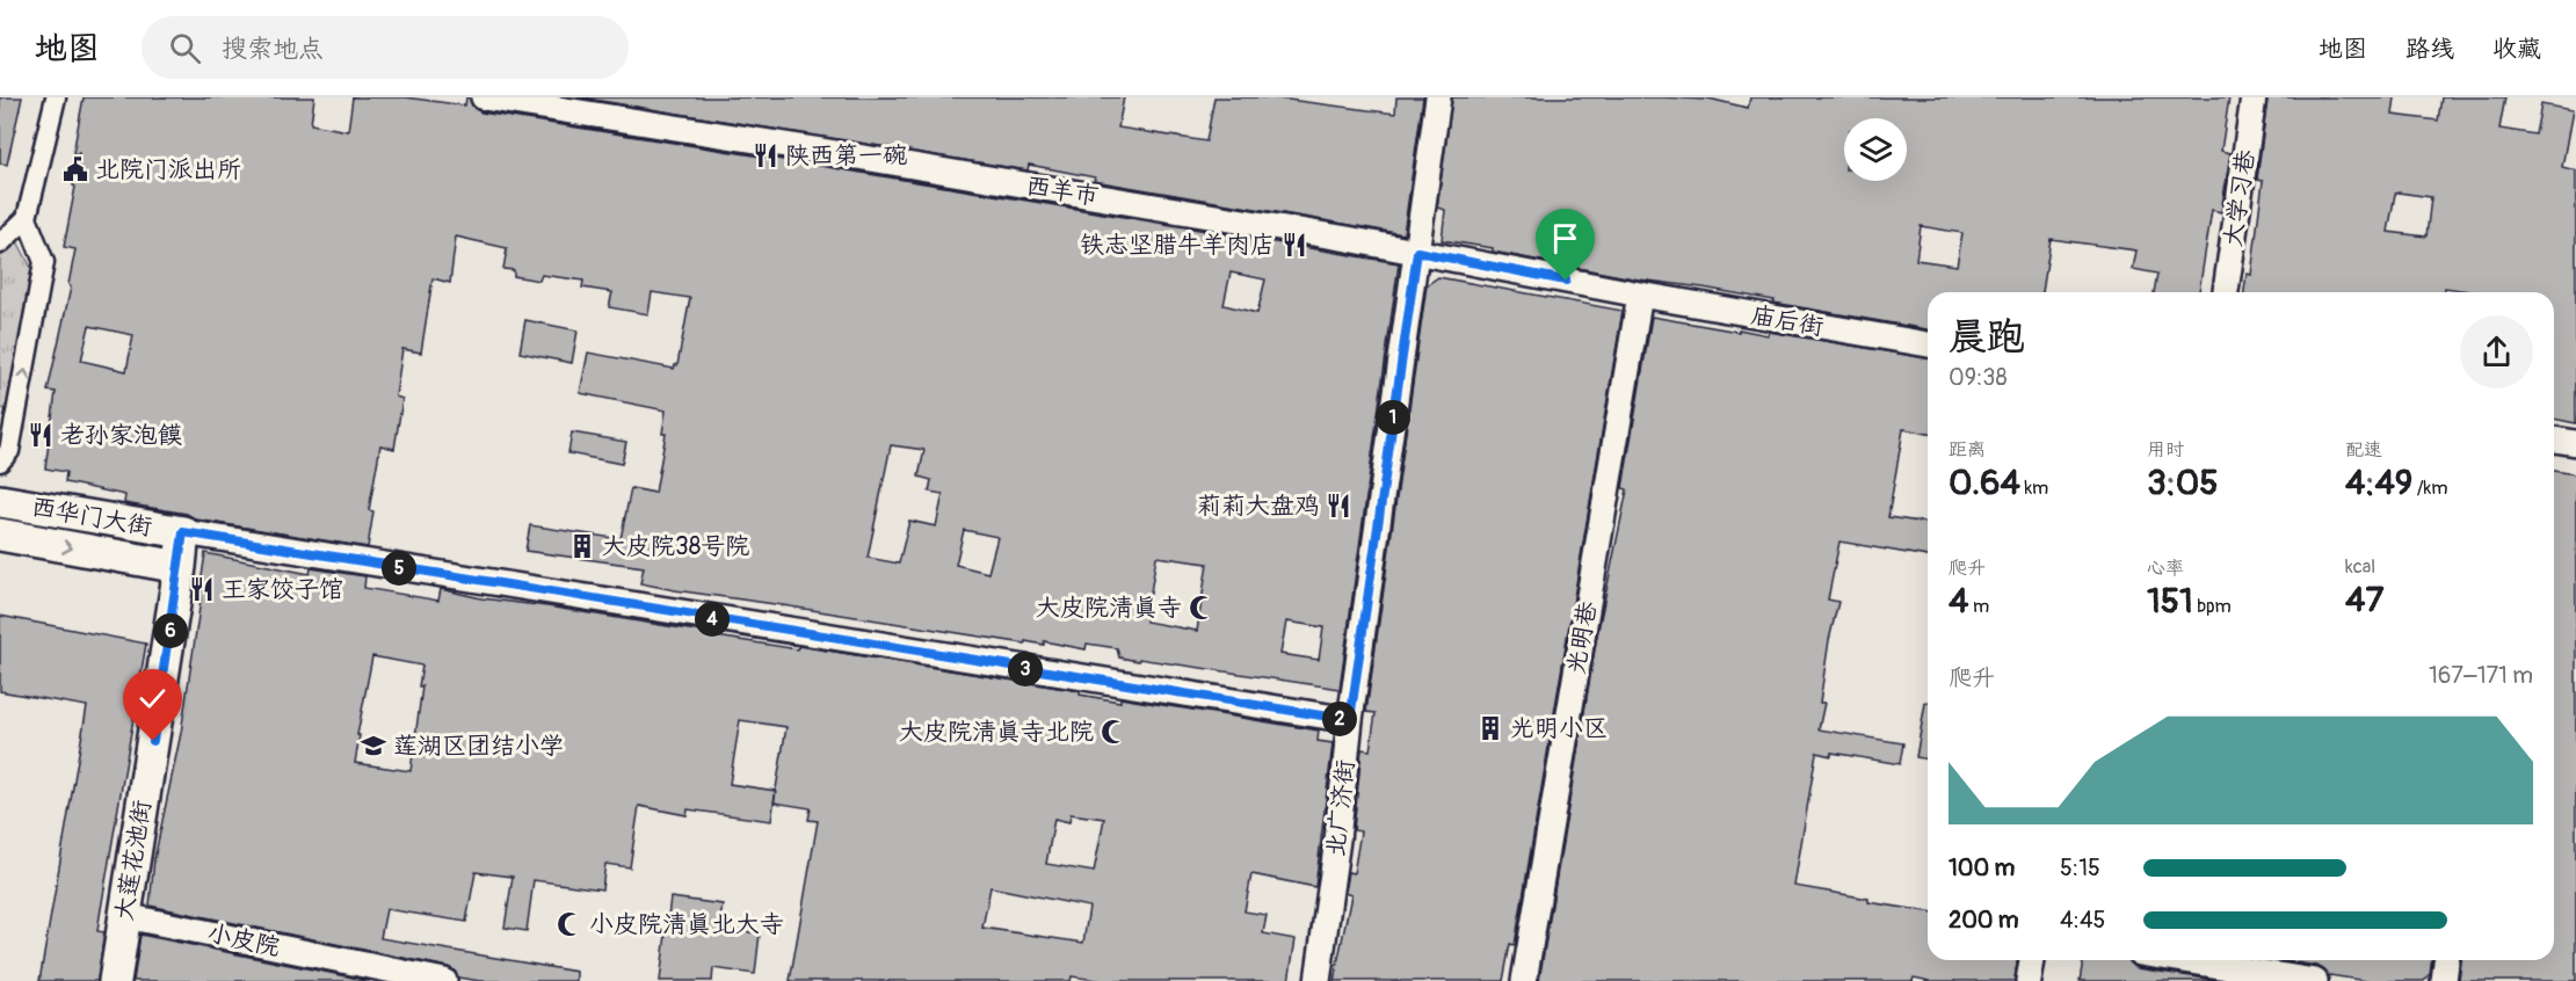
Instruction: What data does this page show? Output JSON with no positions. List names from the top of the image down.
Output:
{
  "streets": {
    "street": [
      "西羊市",
      "大学习巷",
      "庙后街",
      "西华门大街",
      "光明巷",
      "北广济街",
      "大莲花池街",
      "小皮院"
    ]
  },
  "crossings": [
    ["西羊市", "庙后街"],
    ["西羊市", "光明巷"],
    ["西羊市", "北广济街"],
    ["庙后街", "光明巷"],
    ["西华门大街", "大莲花池街"],
    ["大莲花池街", "小皮院"]
  ],
  "places": {
    "restaurant": [
      "陕西第一碗",
      "铁志坚腊牛羊肉店",
      "老孙家泡饃",
      "莉莉大盘鸡",
      "王家饺子馆"
    ],
    "public building": ["北院门派出所"],
    "building": ["大皮院38号院", "光明小区"],
    "mosque": ["大皮院清真寺", "大皮院清真寺北院", "小皮院清真北大寺"],
    "school or university": ["莲湖区团结小学"]
  },
  "page": {
    "header": "地图",
    "search": "搜索地点",
    "nav": ["地图", "路线", "收藏"],
    "heading": ["晨跑", "09:38"],
    "pins": [
      "1",
      "5",
      "4",
      "6",
      "3",
      "2"
    ],
    "stats": [
      ["距离", "0.64 km"],
      ["用时", "3:05"],
      ["配速", "4:49 /km"],
      ["爬升", "4 m"],
      ["心率", "151 bpm"],
      ["kcal", "47"]
    ],
    "chart": ["爬升", "167–171 m"],
    "list": [
      {
        "name": "100 m",
        "note": "5:15"
      },
      {
        "name": "200 m",
        "note": "4:45"
      }
    ]
  }
}
